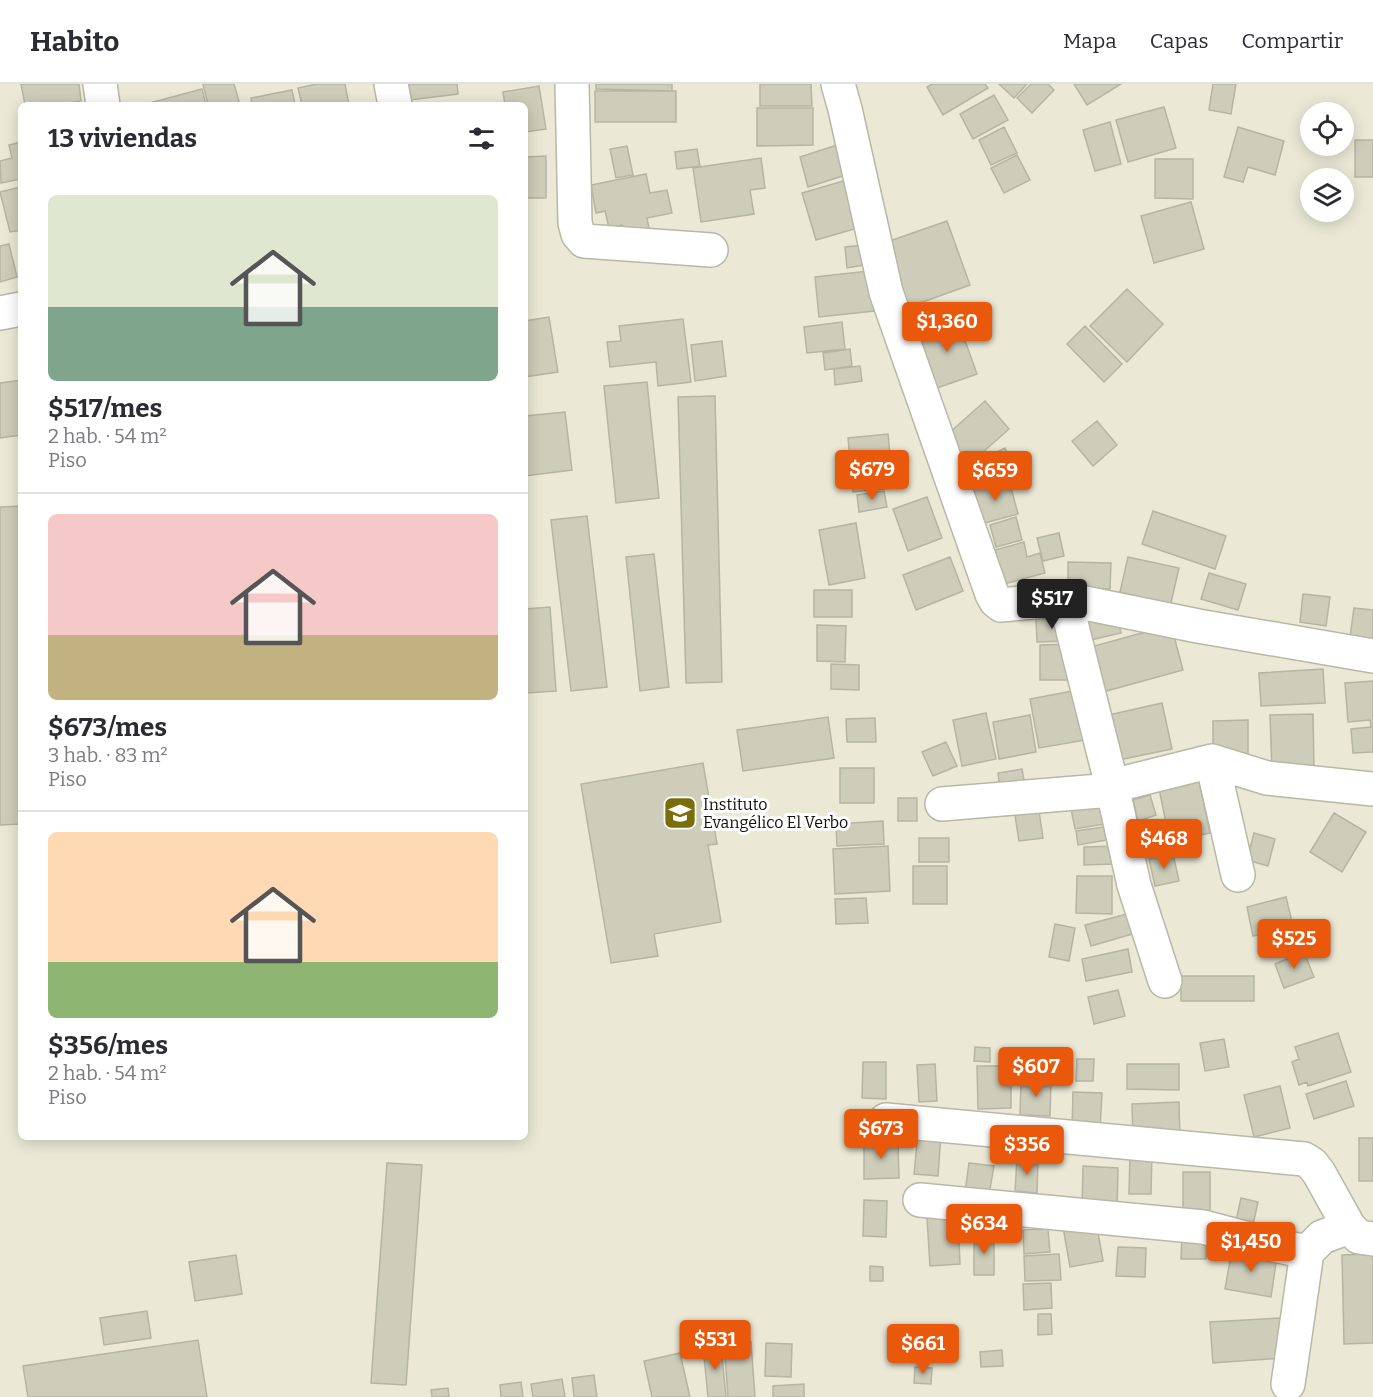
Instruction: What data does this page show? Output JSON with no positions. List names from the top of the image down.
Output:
{
  "places": {
    "school or university": ["Instituto Evangélico El Verbo"]
  },
  "page": {
    "header": "Habito",
    "nav": ["Mapa", "Capas", "Compartir"],
    "heading": "13 viviendas",
    "list": [
      {
        "name": "$517/mes",
        "note": "2 hab. · 54 m² · Piso"
      },
      {
        "name": "$673/mes",
        "note": "3 hab. · 83 m² · Piso"
      },
      {
        "name": "$356/mes",
        "note": "2 hab. · 54 m² · Piso"
      }
    ],
    "price": [
      "$1,360",
      "$679",
      "$659",
      "$517",
      "$468",
      "$525",
      "$607",
      "$673",
      "$356",
      "$634",
      "$1,450",
      "$531",
      "$661"
    ]
  }
}
